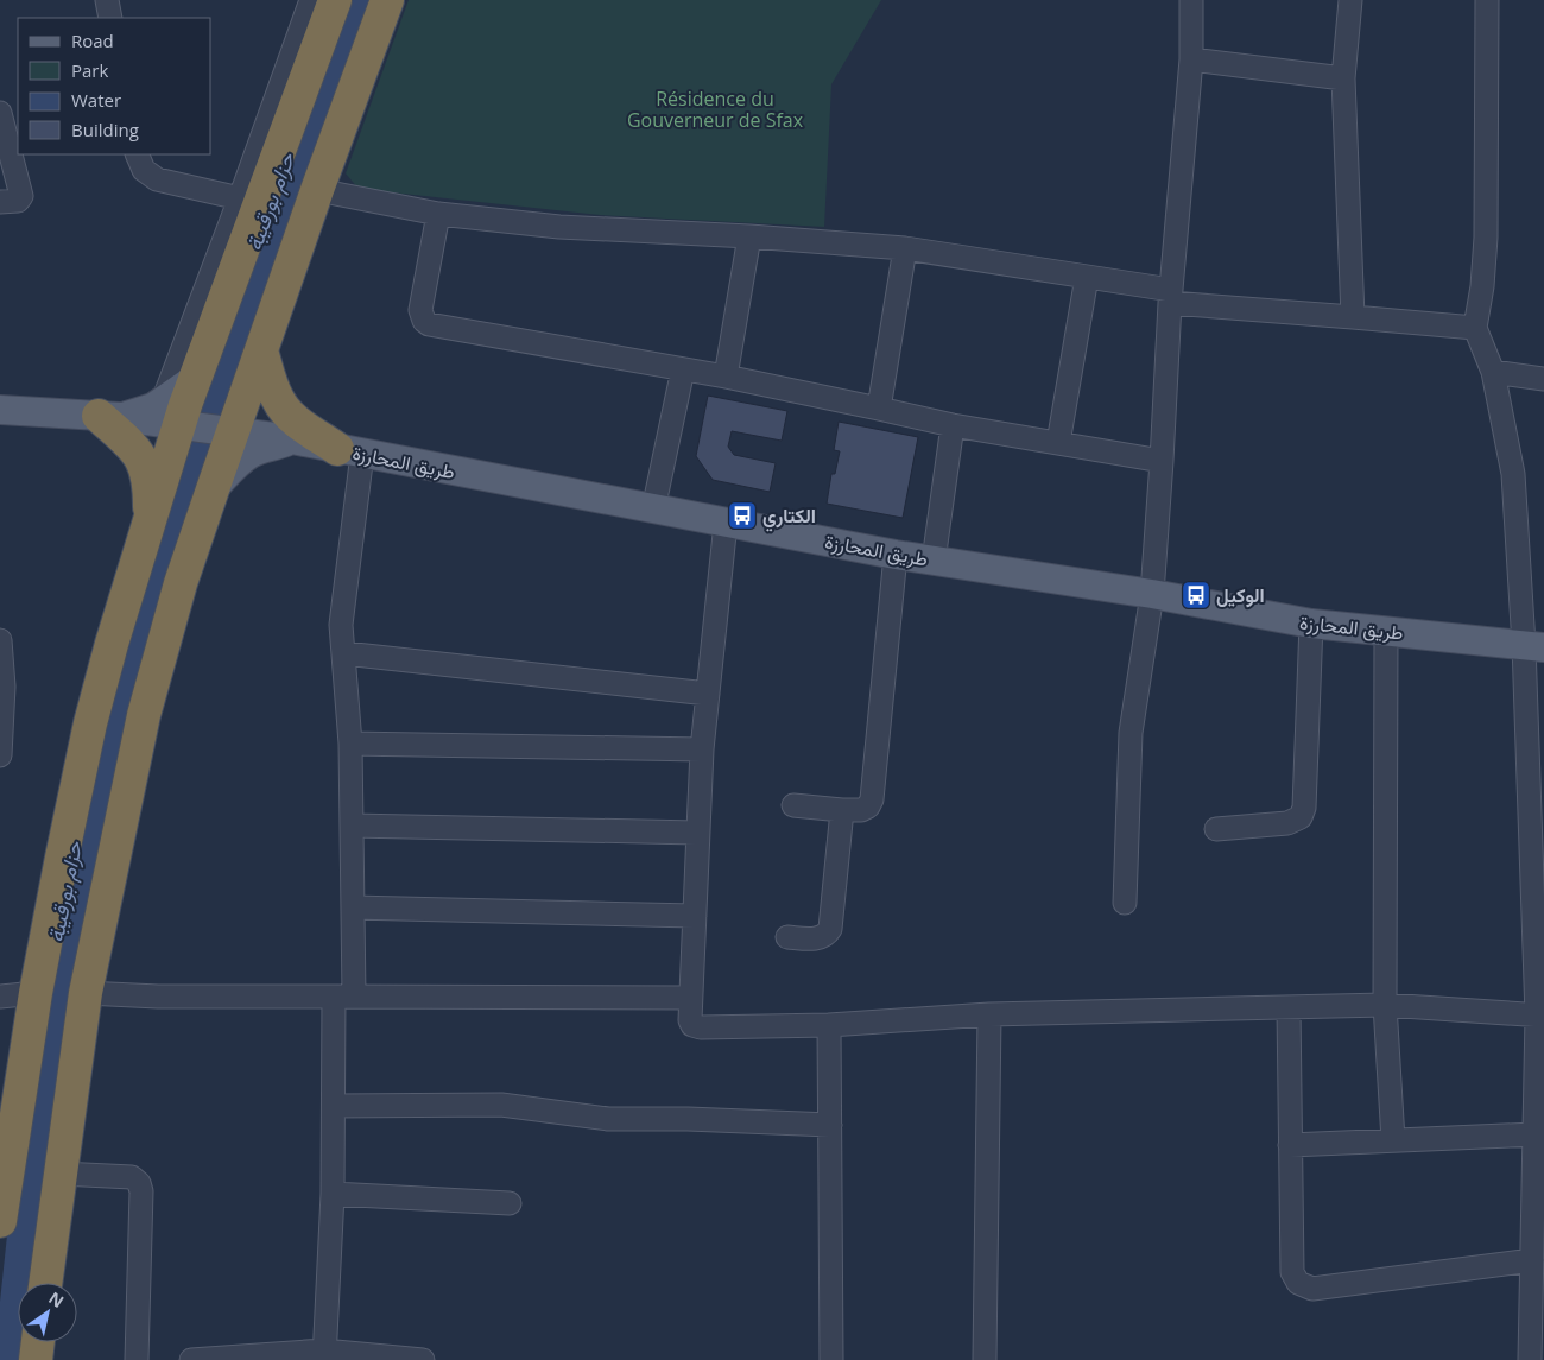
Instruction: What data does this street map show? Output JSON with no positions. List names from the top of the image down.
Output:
{
  "streets": {
    "main road": ["طريق المحارزة"]
  },
  "water": ["حزام بورقيبة"],
  "parks": ["Résidence du Gouverneur de Sfax"],
  "places": {
    "bus stop": ["الكتاري", "الوكيل"]
  },
  "legend": [
    "Road",
    "Park",
    "Water",
    "Building"
  ],
  "north": "top right"
}
